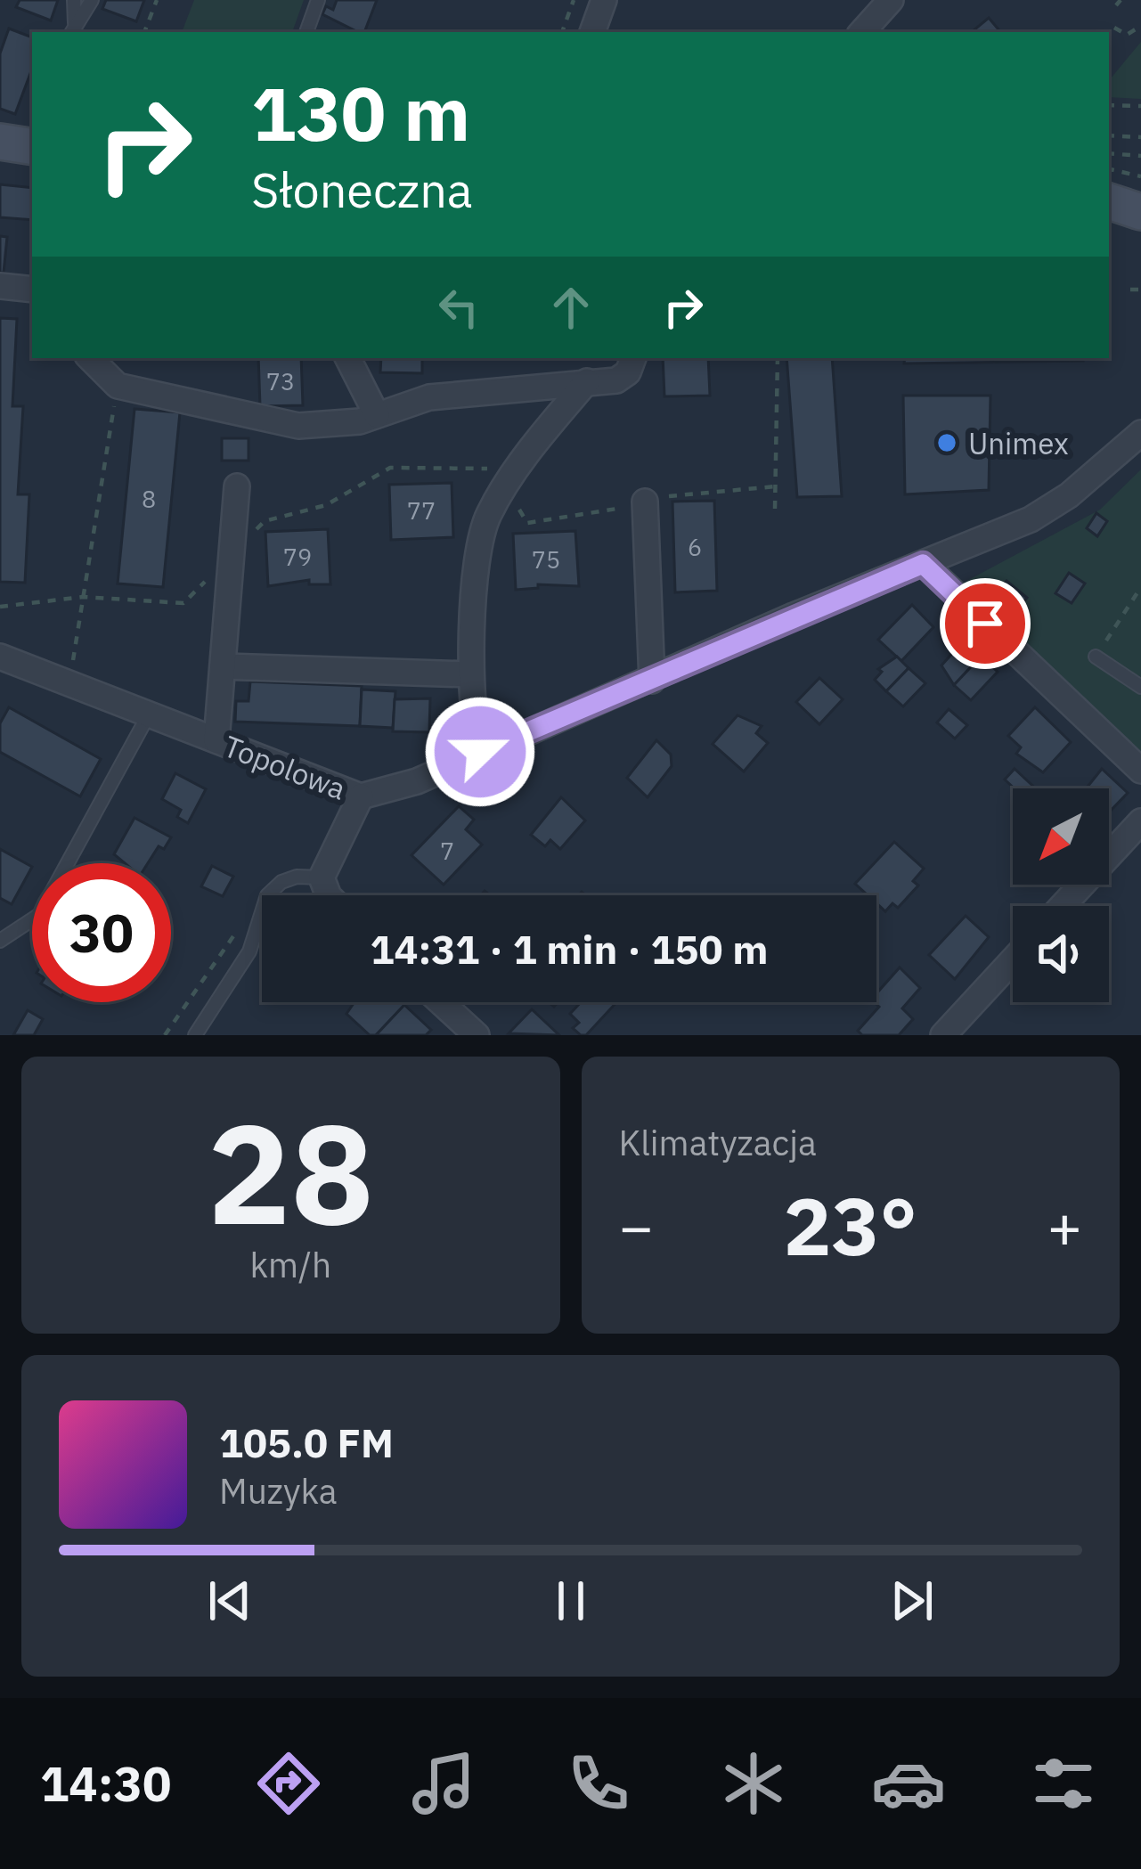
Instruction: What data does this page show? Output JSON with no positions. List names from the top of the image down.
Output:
{
  "streets": {
    "street": ["Topolowa"]
  },
  "places": ["Unimex"],
  "house_numbers": [
    "73",
    "8",
    "77",
    "6",
    "79",
    "75",
    "7"
  ],
  "north": "bottom left",
  "page": {
    "turn": ["130 m", "Słoneczna"],
    "limit": "30",
    "trip": "14:31 · 1 min · 150 m",
    "tile": [
      ["28", "km/h"],
      "Klimatyzacja"
    ],
    "heat": ["−", "23°", "+"],
    "song": ["105.0 FM", "Muzyka"],
    "tabs": "14:30"
  }
}
